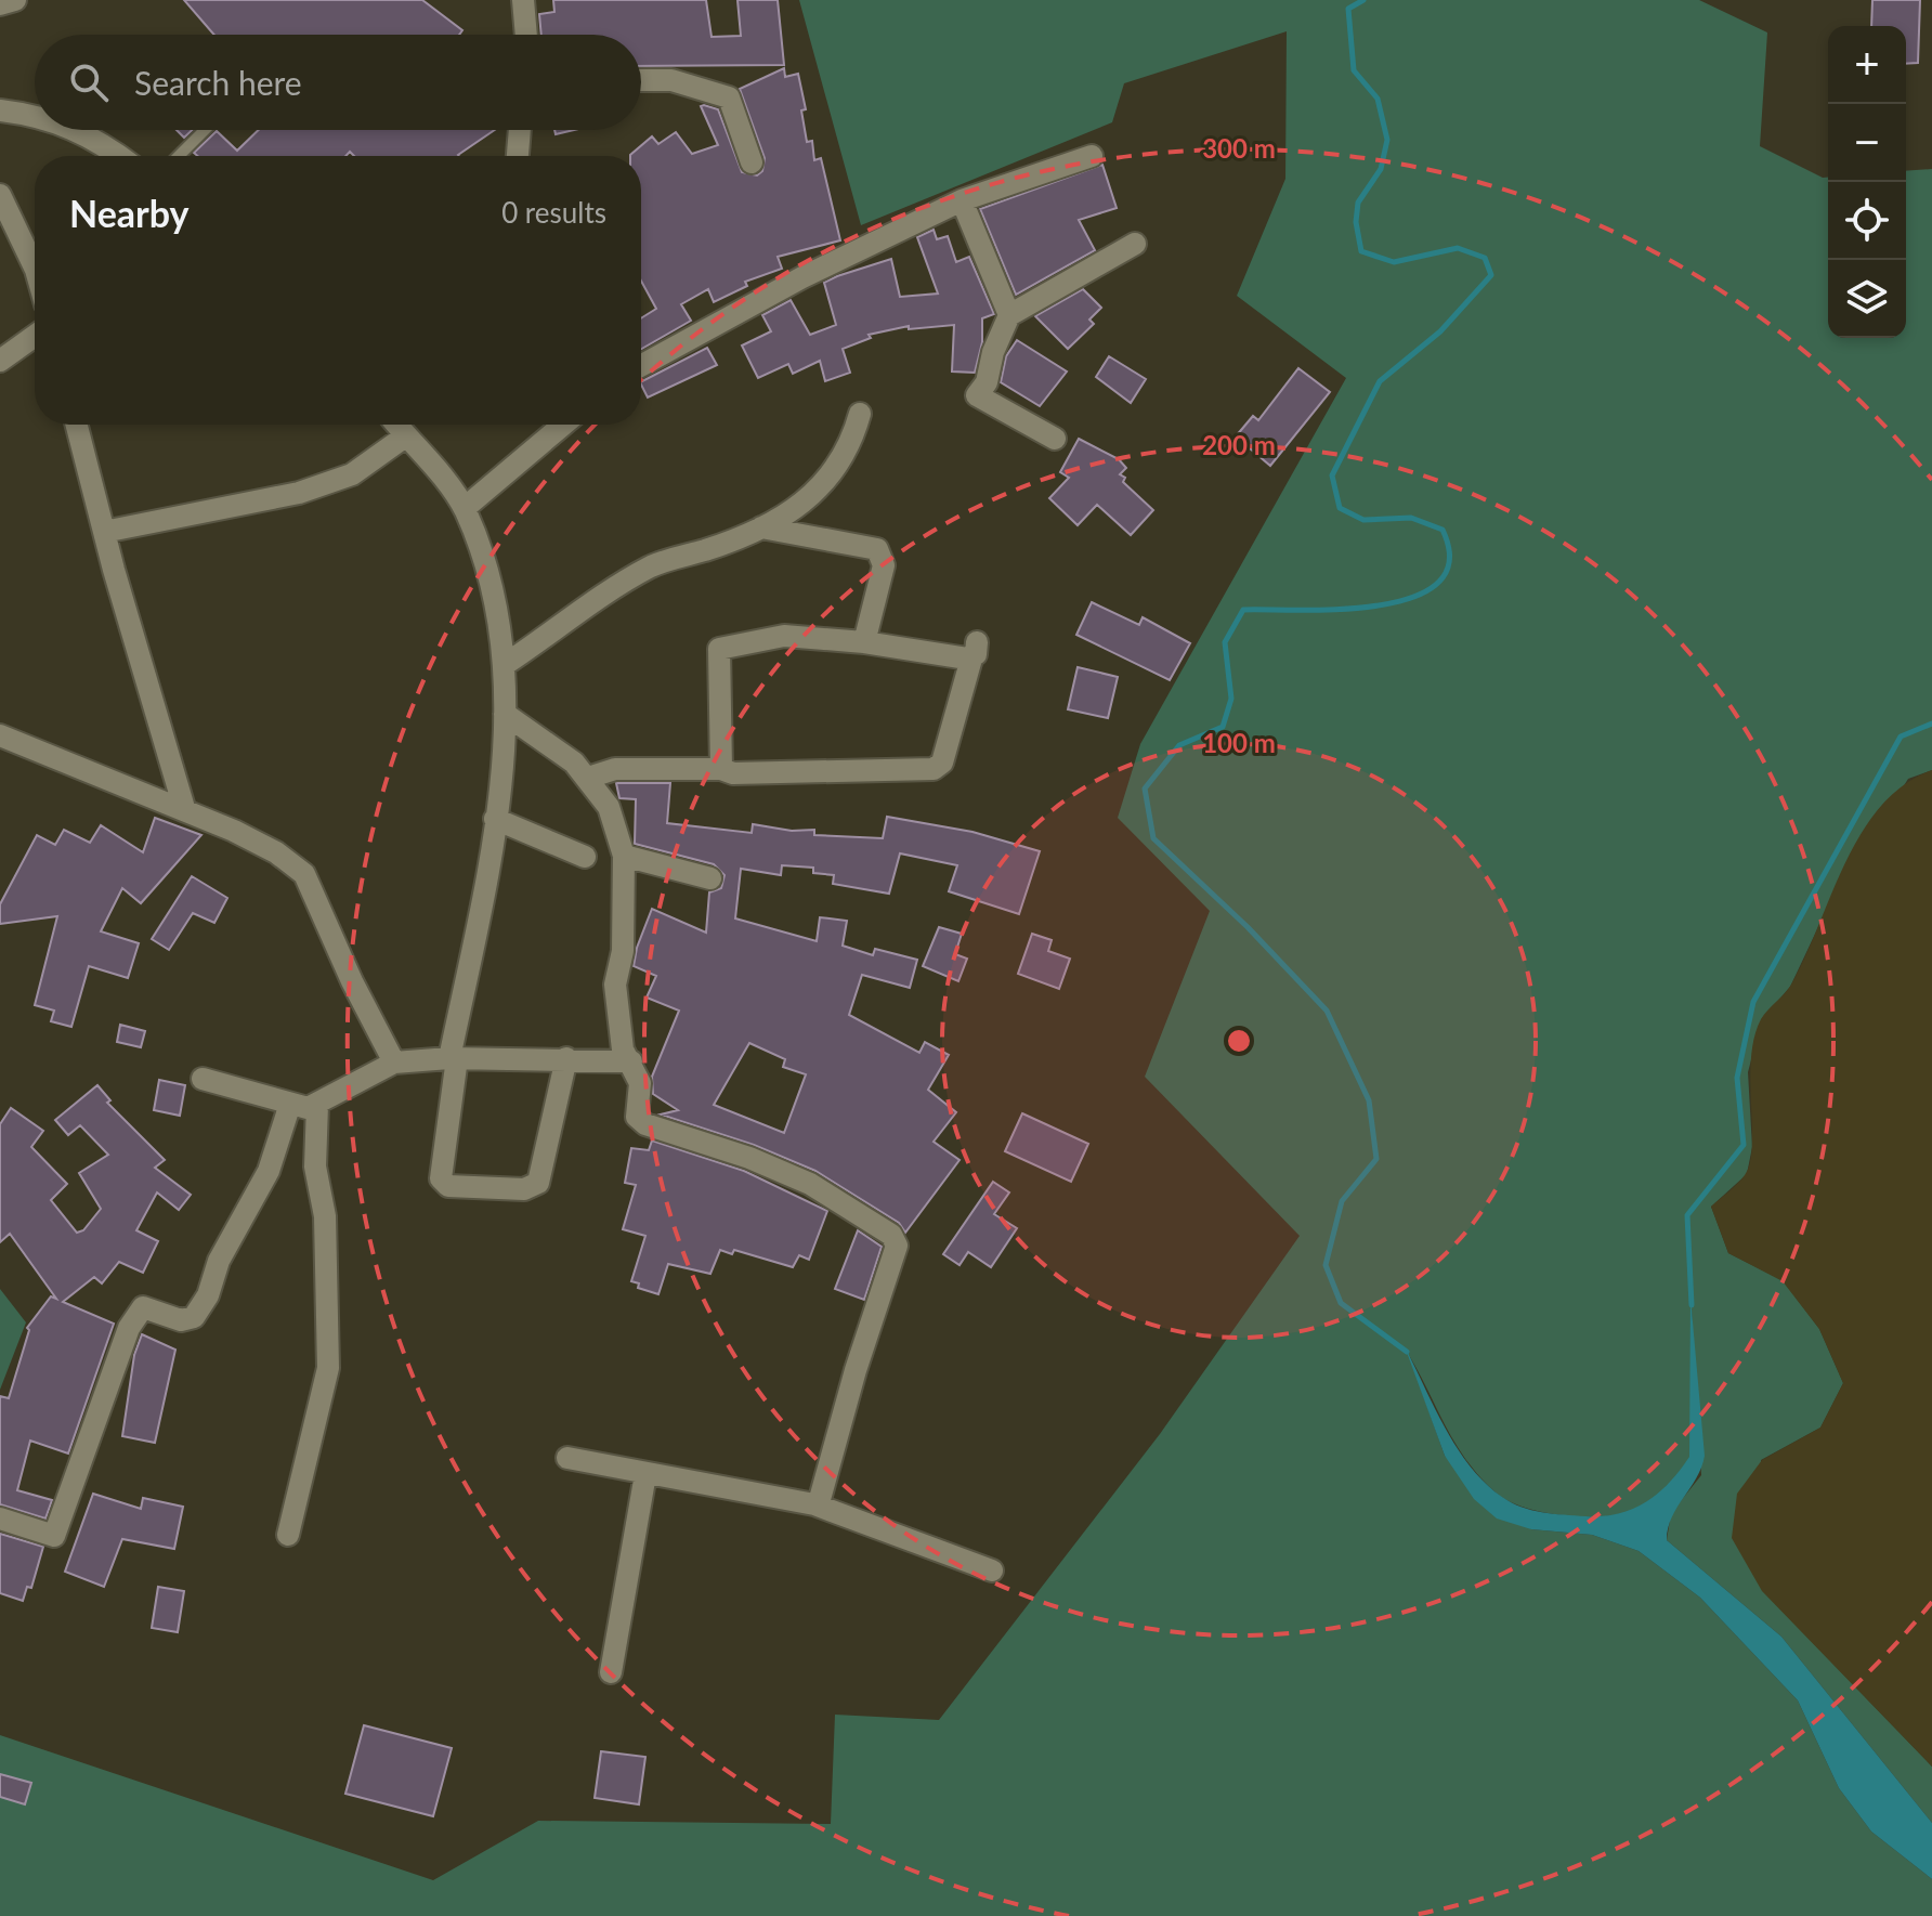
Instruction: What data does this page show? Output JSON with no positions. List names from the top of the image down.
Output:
{
  "page": {
    "map_buttons": ["+", "−"],
    "search": "Search here",
    "heading": ["Nearby", "0 results"]
  },
  "rings": ["300 m", "200 m", "100 m"]
}
